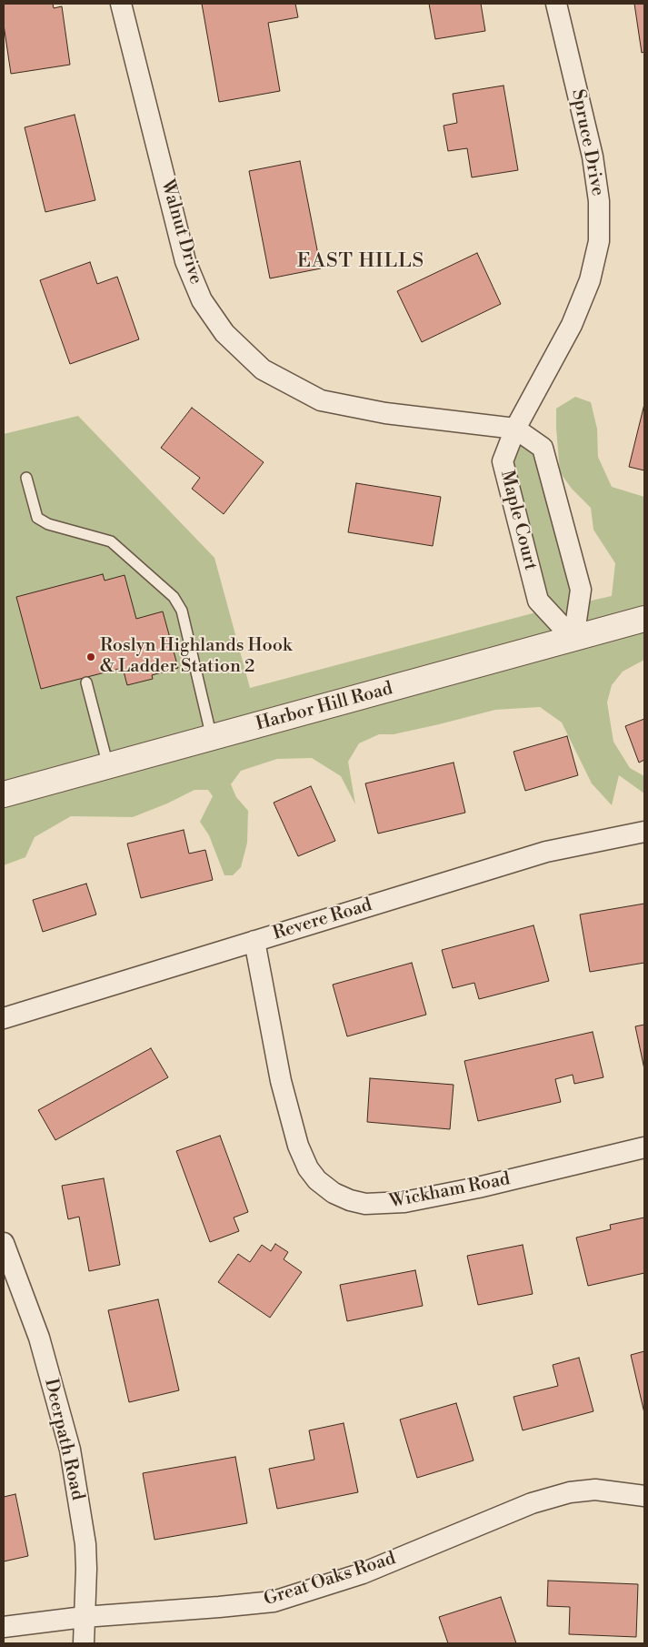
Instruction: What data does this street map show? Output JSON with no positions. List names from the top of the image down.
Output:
{
  "streets": {
    "street": [
      "Spruce Drive",
      "Walnut Drive",
      "Maple Court",
      "Harbor Hill Road",
      "Revere Road",
      "Wickham Road",
      "Deerpath Road",
      "Great Oaks Road"
    ]
  },
  "crossings": [
    ["Spruce Drive", "Walnut Drive"],
    ["Spruce Drive", "Maple Court"],
    ["Walnut Drive", "Maple Court"],
    ["Maple Court", "Harbor Hill Road"],
    ["Revere Road", "Wickham Road"],
    ["Deerpath Road", "Great Oaks Road"]
  ],
  "districts": ["EAST HILLS"],
  "places": ["Roslyn Highlands Hook & Ladder Station 2"]
}
